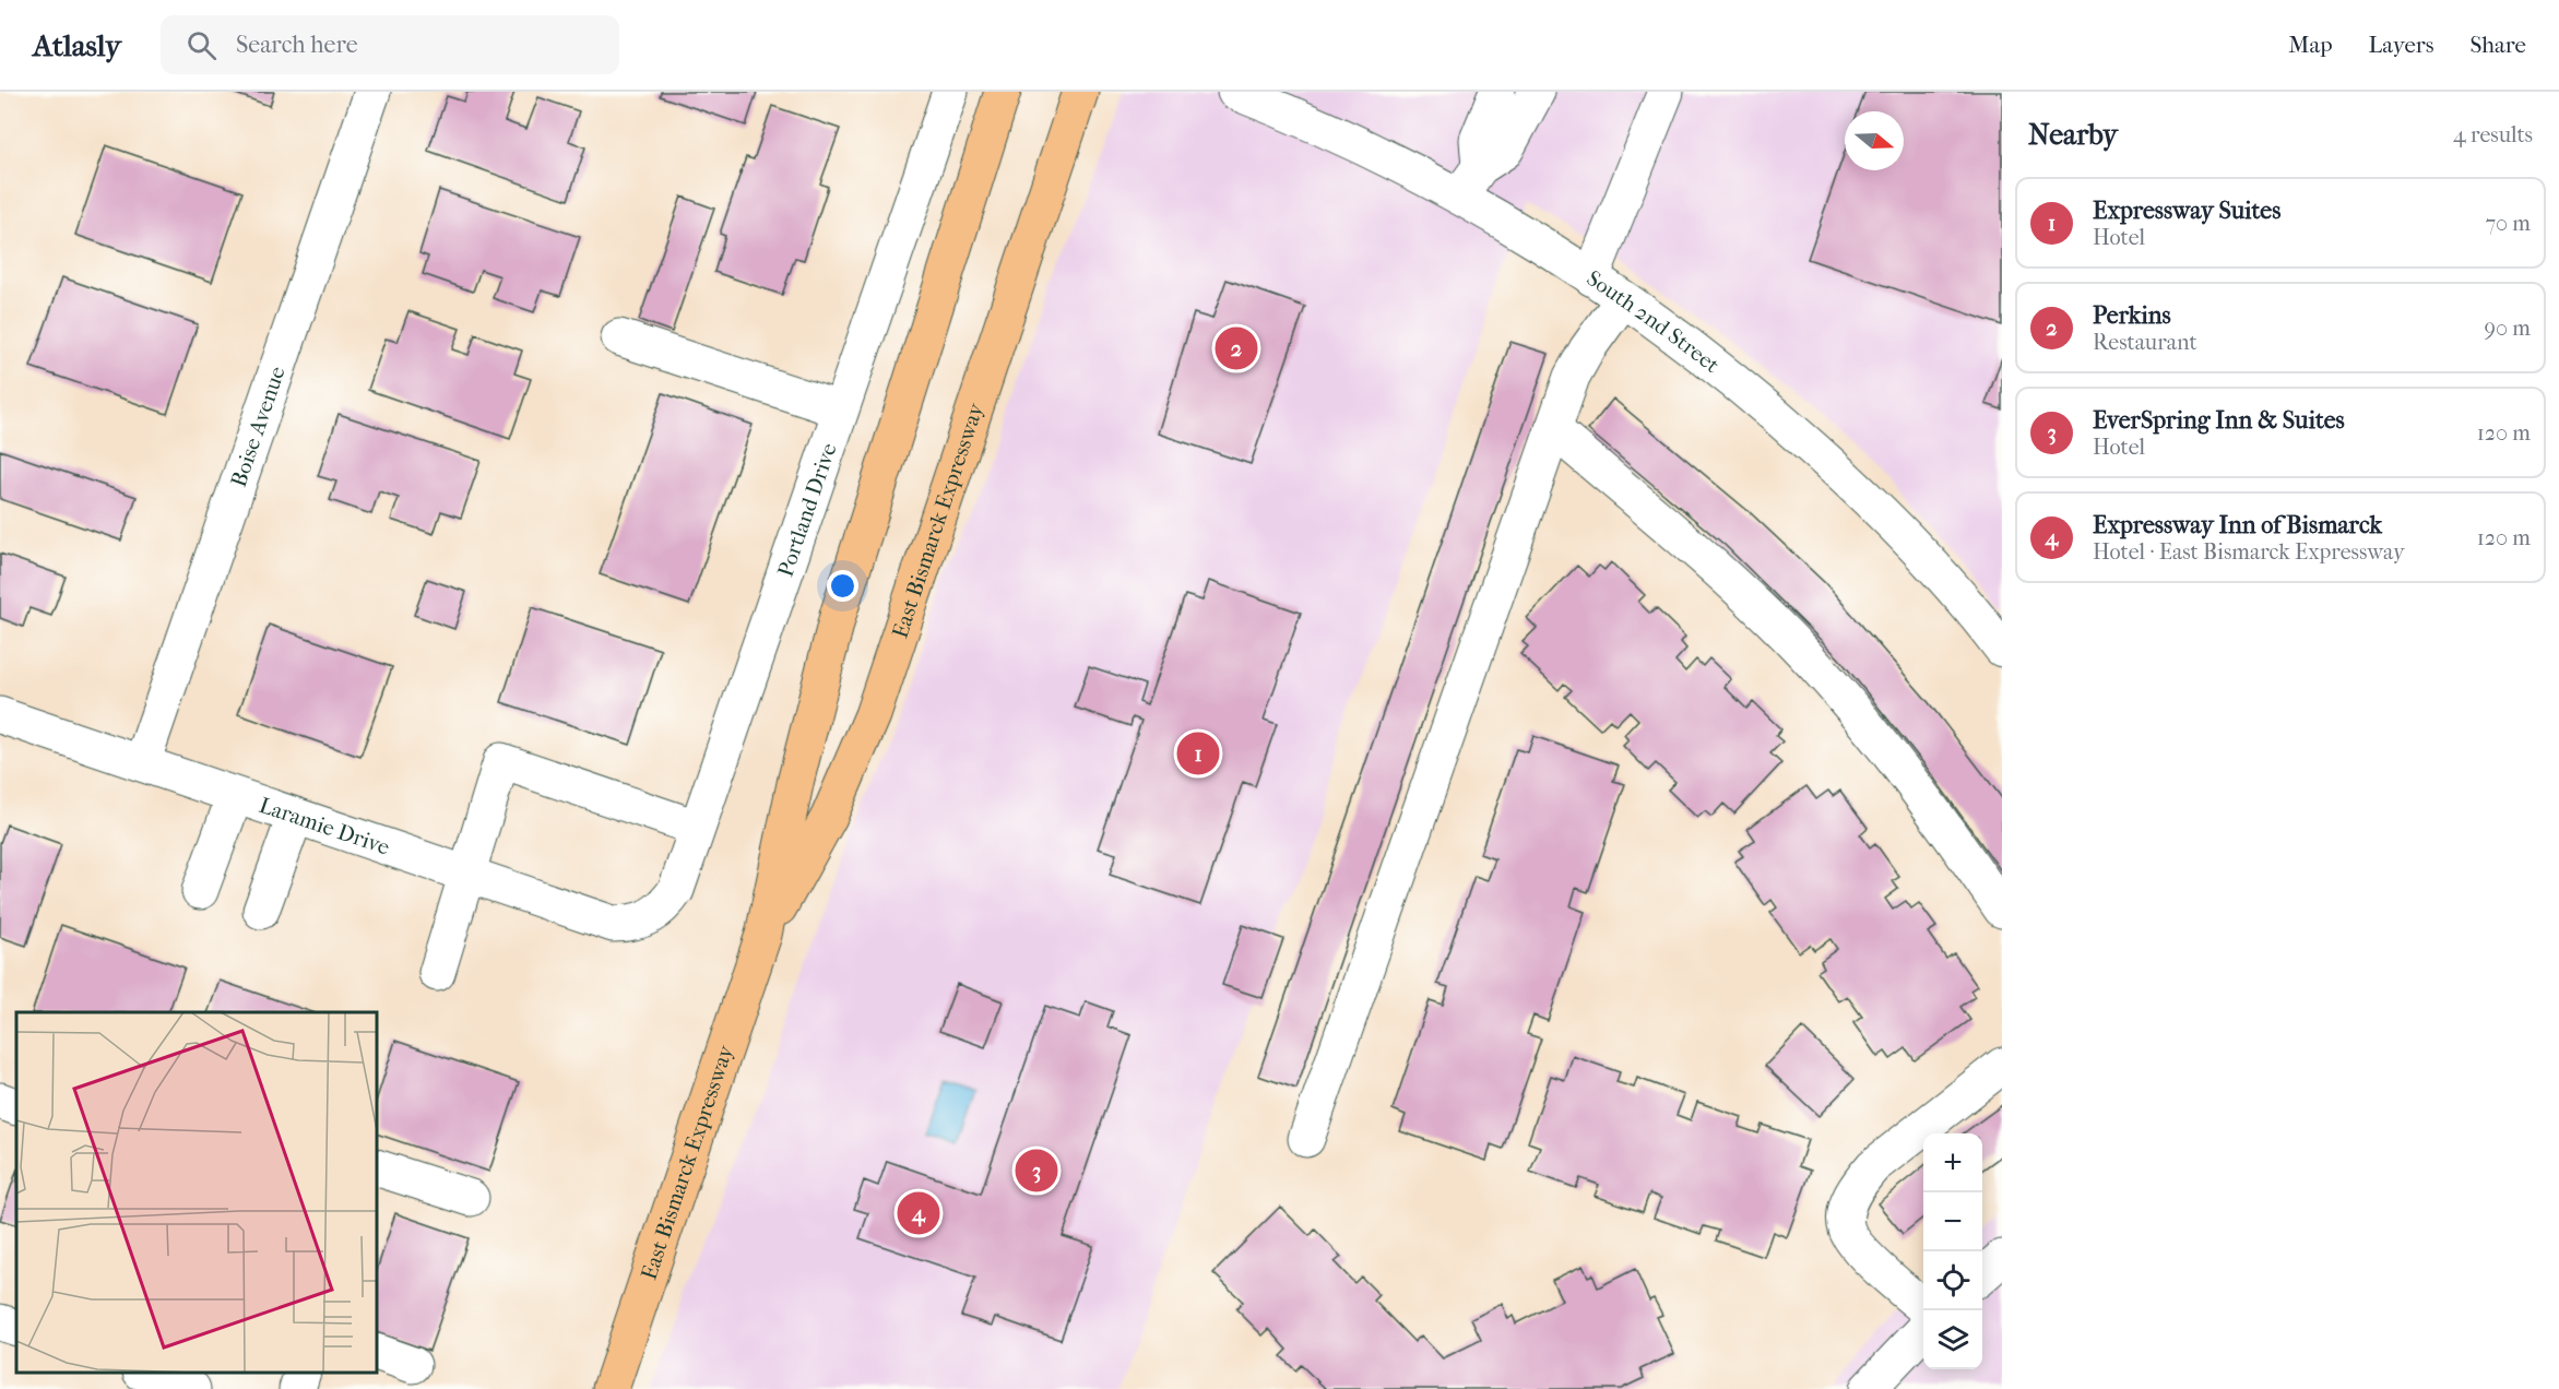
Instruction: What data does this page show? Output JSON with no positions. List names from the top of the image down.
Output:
{
  "streets": {
    "main road": ["East Bismarck Expressway"],
    "street": [
      "South 2nd Street",
      "Boise Avenue",
      "Portland Drive",
      "Laramie Drive"
    ]
  },
  "crossings": [
    ["Boise Avenue", "Laramie Drive"],
    ["Portland Drive", "Laramie Drive"]
  ],
  "north": "right",
  "page": {
    "header": "Atlasly",
    "search": "Search here",
    "nav": ["Map", "Layers", "Share"],
    "heading": ["Nearby", "4 results"],
    "list": [
      {
        "mark": "1",
        "name": "Expressway Suites",
        "note": "Hotel",
        "value": "70 m"
      },
      {
        "mark": "2",
        "name": "Perkins",
        "note": "Restaurant",
        "value": "90 m"
      },
      {
        "mark": "3",
        "name": "EverSpring Inn & Suites",
        "note": "Hotel",
        "value": "120 m"
      },
      {
        "mark": "4",
        "name": "Expressway Inn of Bismarck",
        "note": "Hotel · East Bismarck Expressway",
        "value": "120 m"
      }
    ],
    "pins": [
      "2",
      "1",
      "3",
      "4"
    ],
    "map_buttons": ["+", "−"]
  }
}
